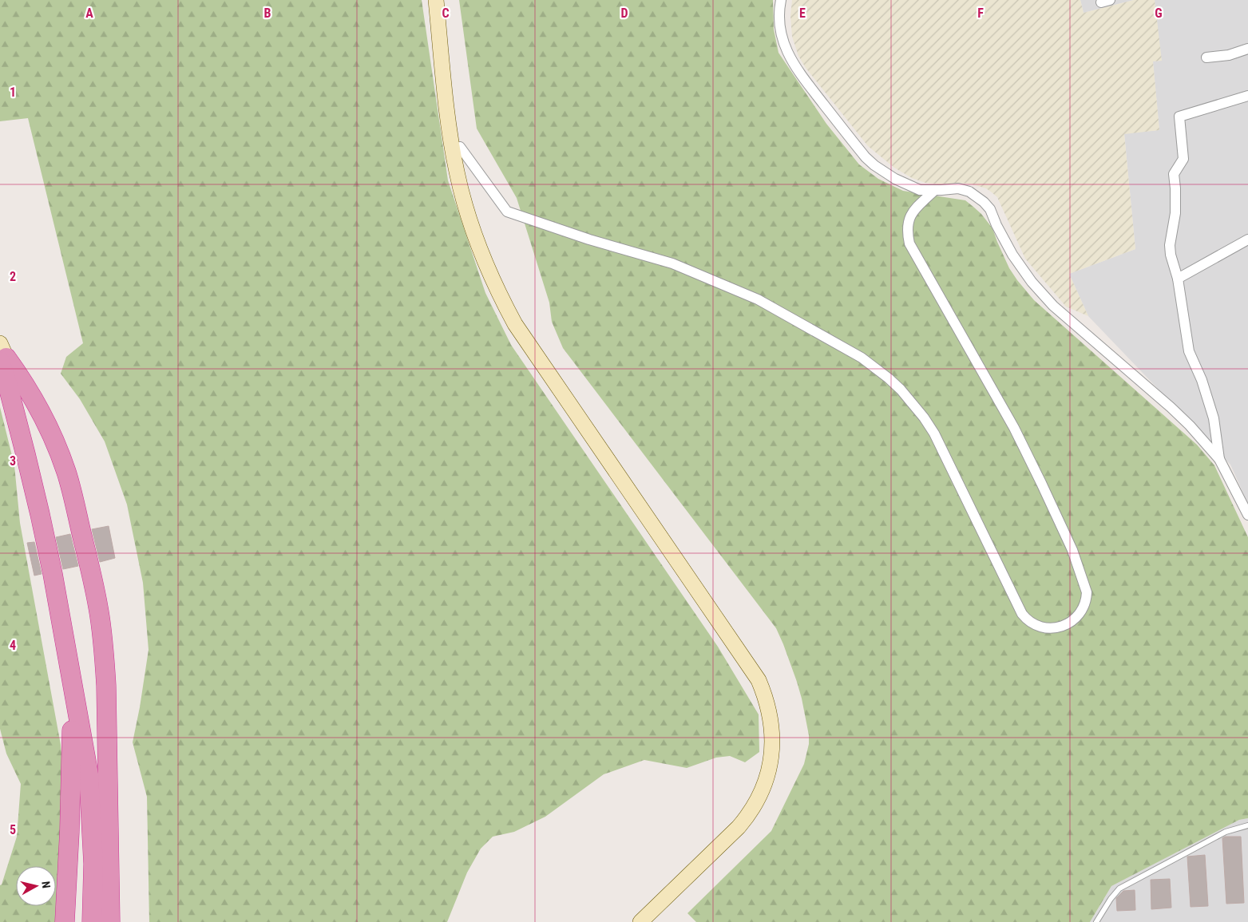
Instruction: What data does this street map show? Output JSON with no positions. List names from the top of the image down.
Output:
{
  "north": "right",
  "grid": {
    "columns": [
      "A",
      "B",
      "C",
      "D",
      "E",
      "F",
      "G"
    ],
    "rows": [
      "1",
      "2",
      "3",
      "4",
      "5"
    ]
  }
}
